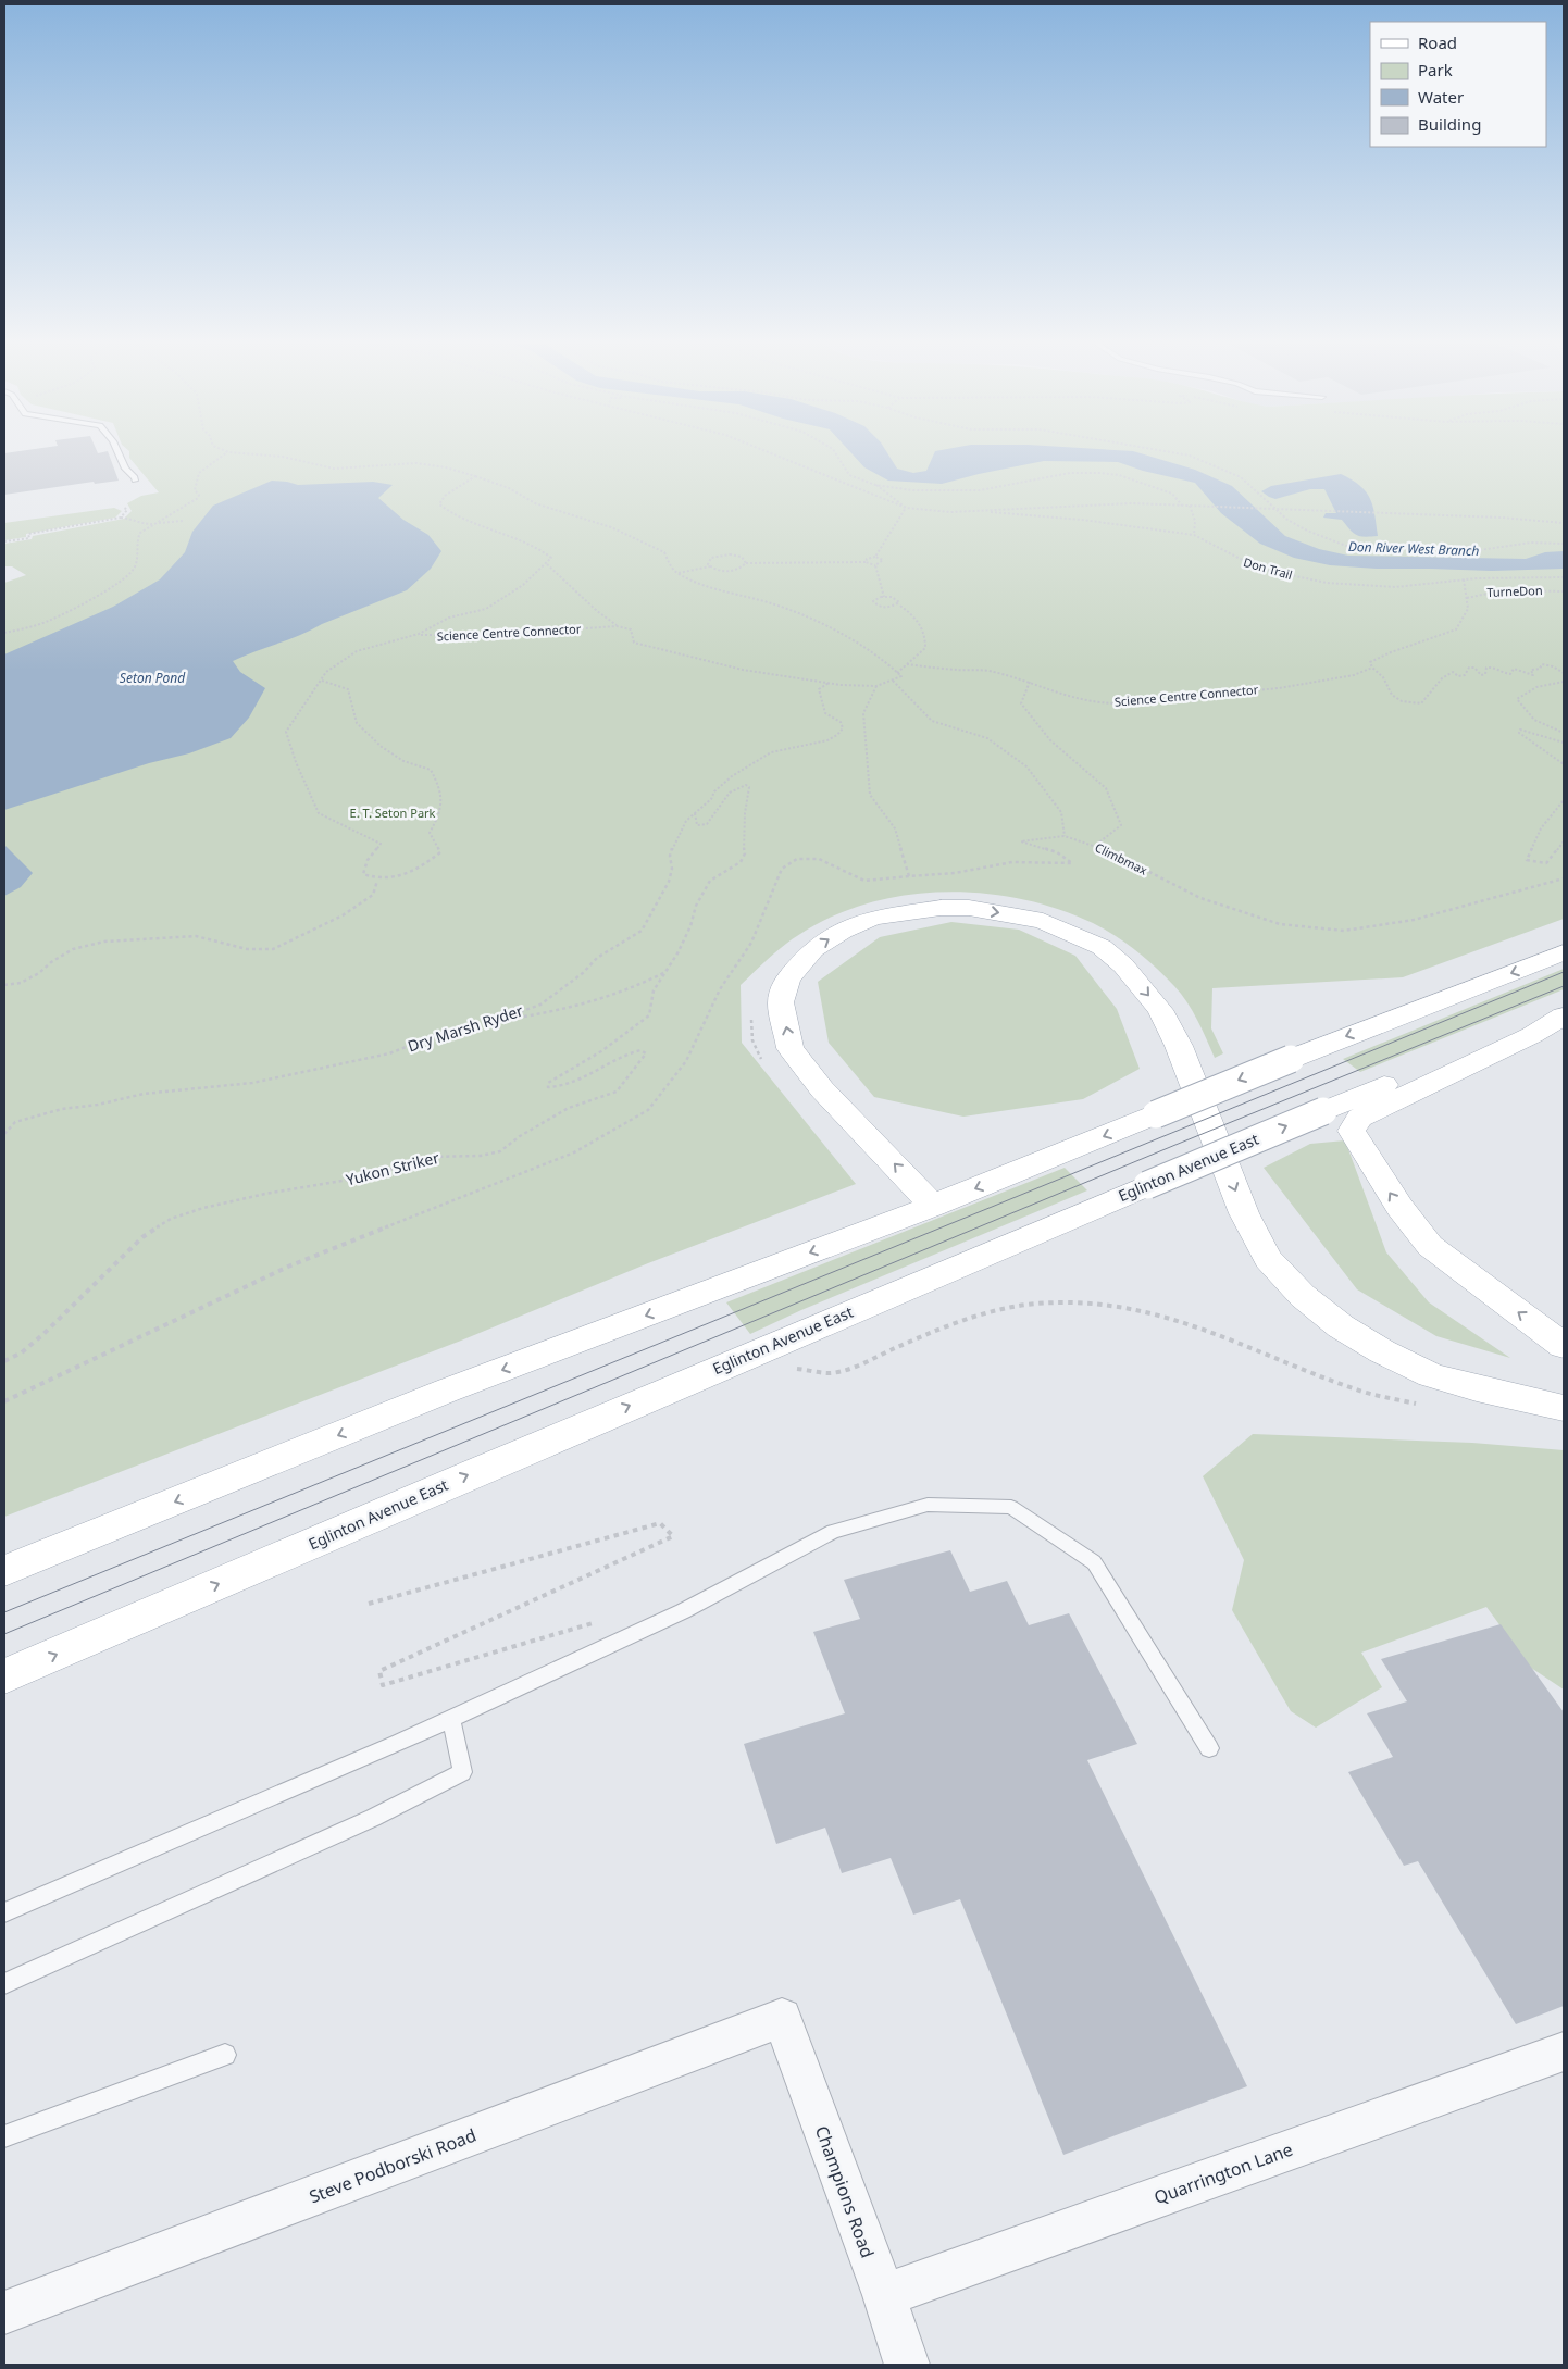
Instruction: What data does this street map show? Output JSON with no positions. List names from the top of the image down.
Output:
{
  "streets": {
    "main road": ["Eglinton Avenue East"],
    "street": ["Steve Podborski Road", "Quarrington Lane", "Champions Road"],
    "path": [
      "Don Trail",
      "TurneDon",
      "Science Centre Connector",
      "Climbmax",
      "Dry Marsh Ryder",
      "Yukon Striker"
    ]
  },
  "crossings": [
    ["Science Centre Connector", "Dry Marsh Ryder"],
    ["Dry Marsh Ryder", "Yukon Striker"],
    ["Steve Podborski Road", "Champions Road"],
    ["Quarrington Lane", "Champions Road"]
  ],
  "water": ["Don River West Branch", "Seton Pond"],
  "parks": ["E. T. Seton Park"],
  "legend": [
    "Road",
    "Park",
    "Water",
    "Building"
  ]
}
